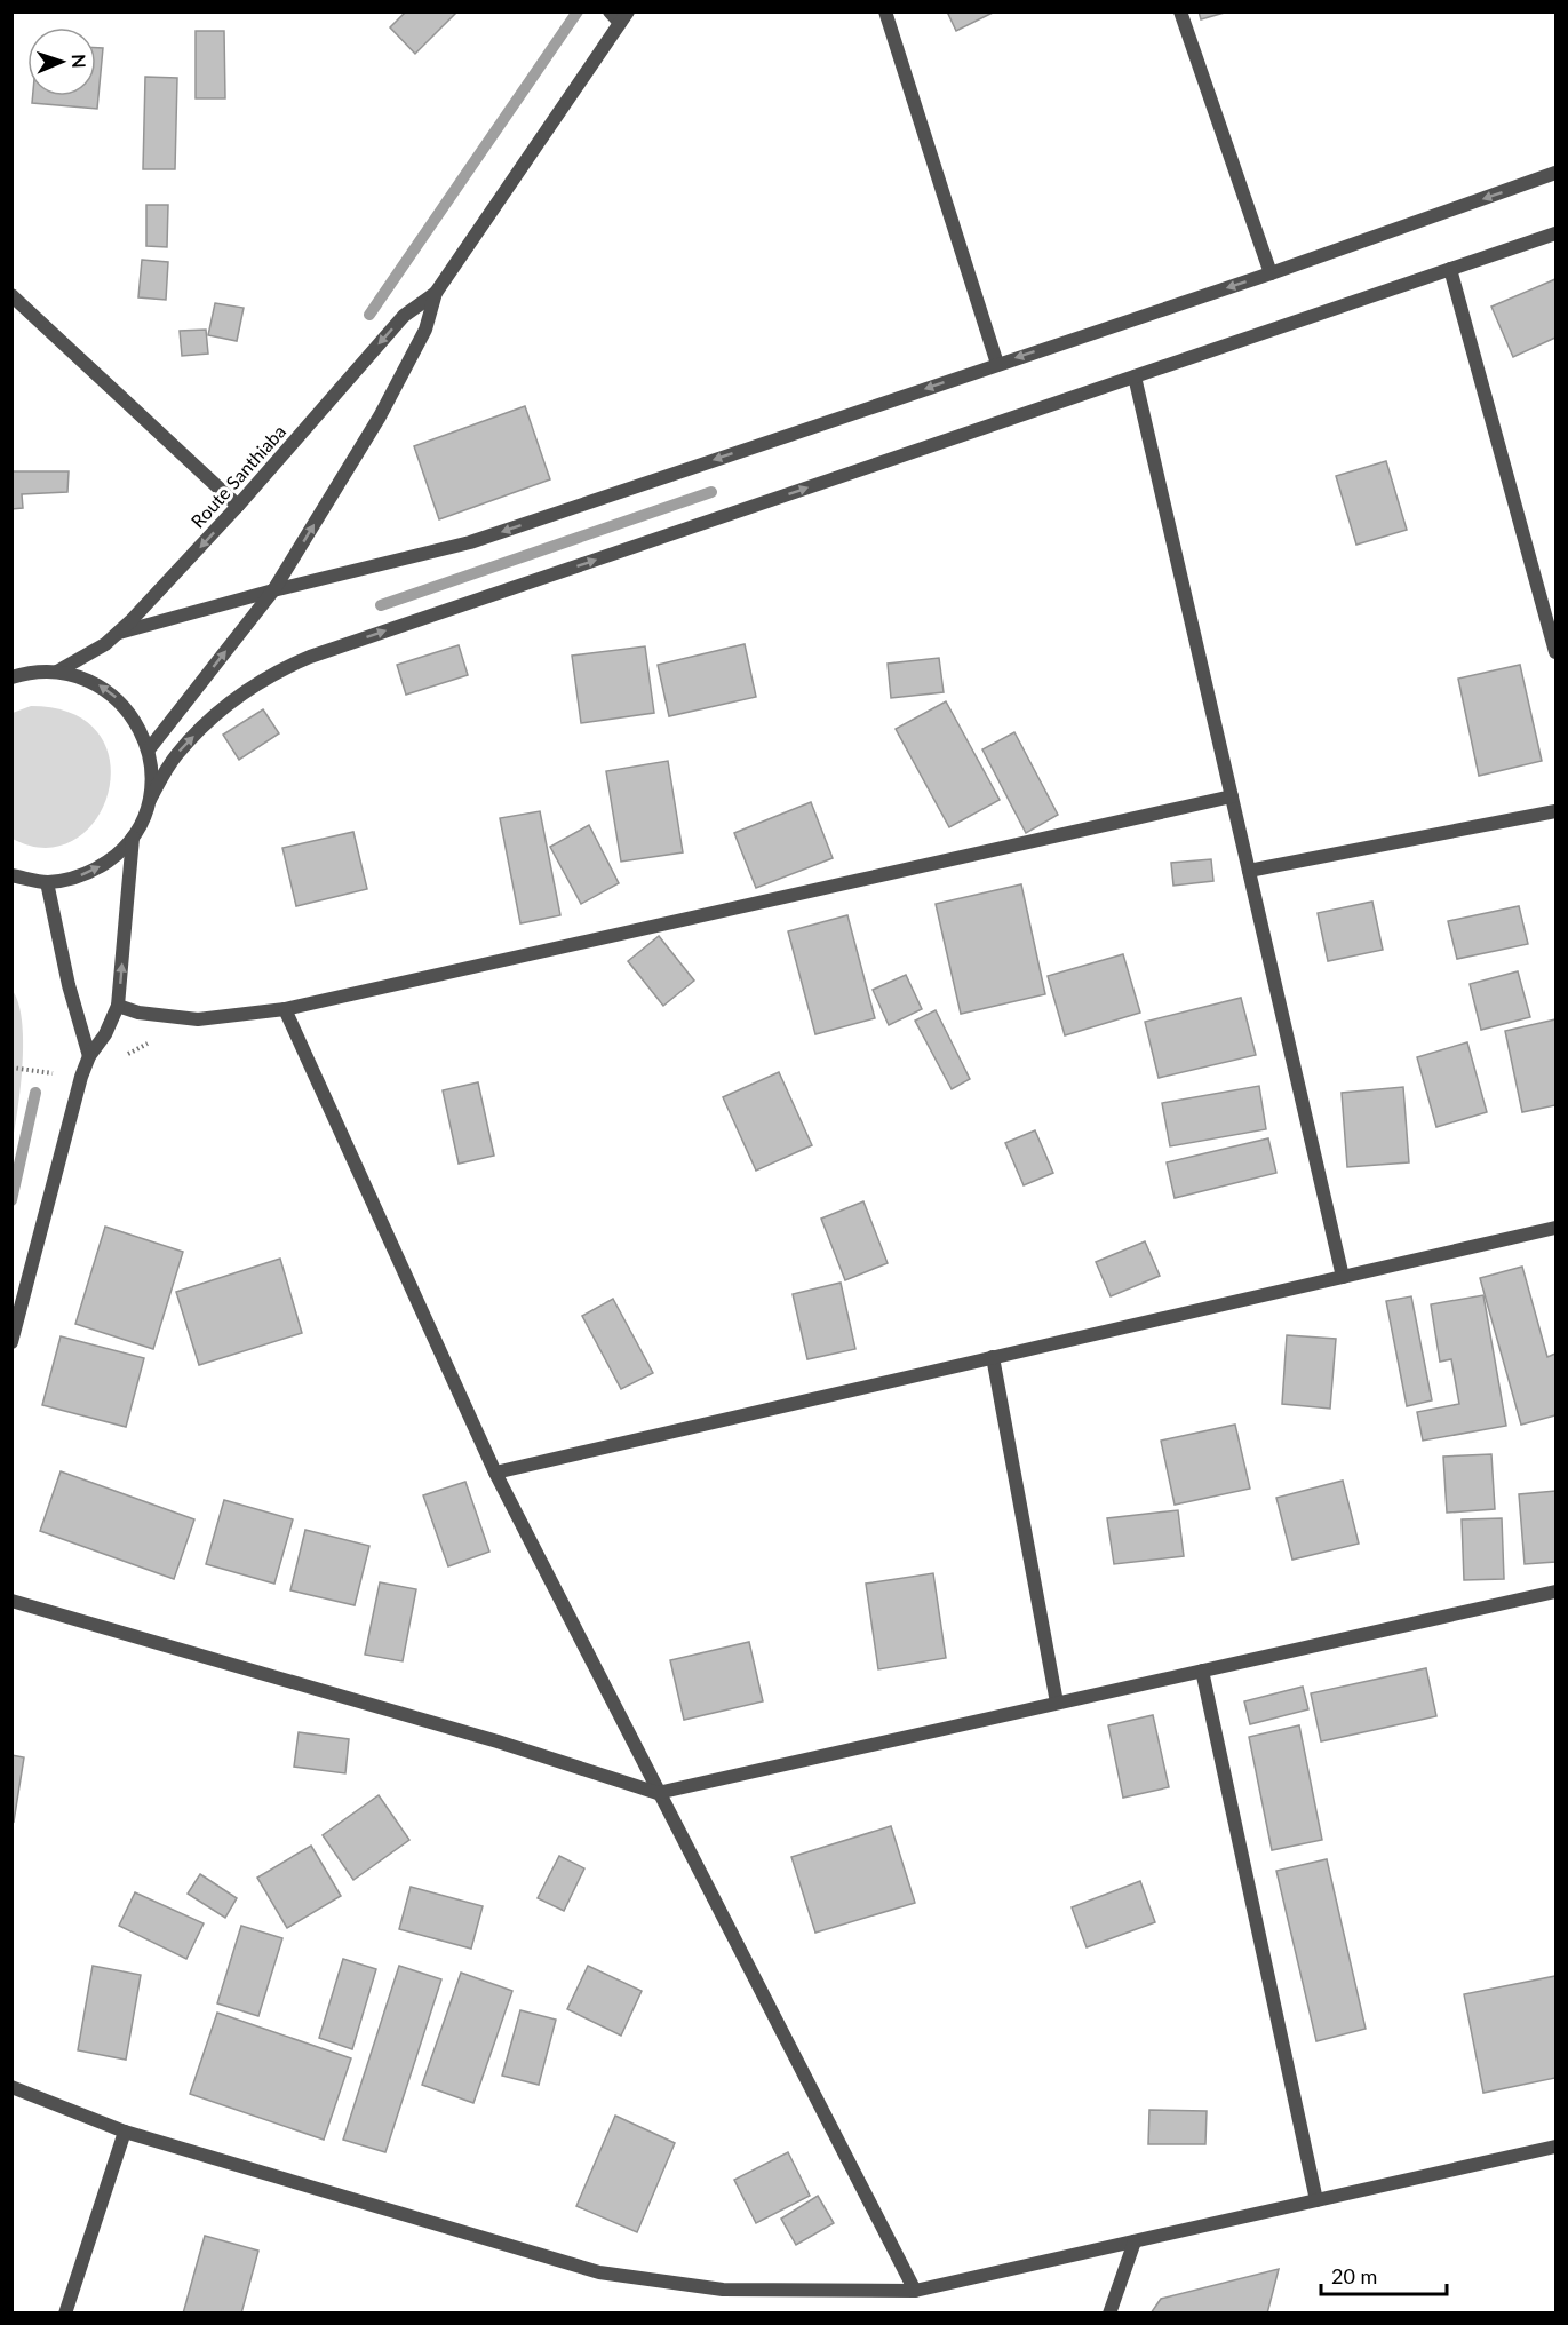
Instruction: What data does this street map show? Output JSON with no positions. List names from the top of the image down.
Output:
{
  "streets": {
    "street": ["Route Santhiaba"]
  },
  "scale_bar": "20 m",
  "north": "right"
}
